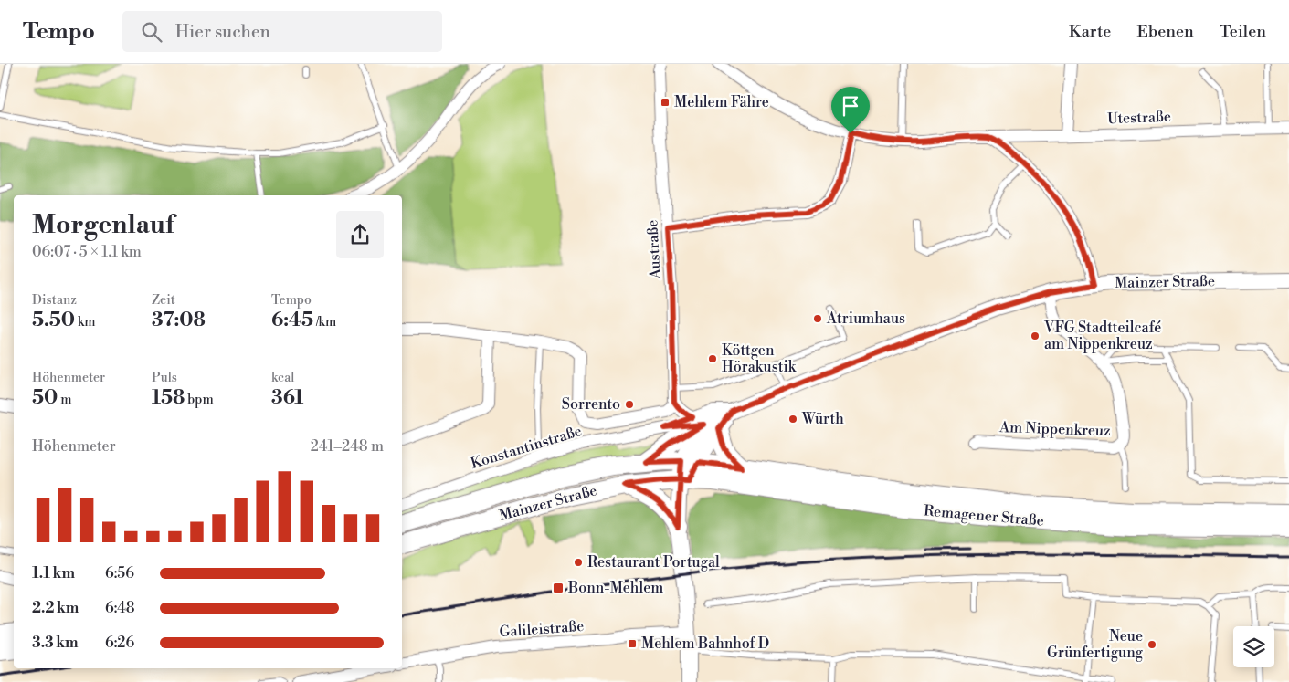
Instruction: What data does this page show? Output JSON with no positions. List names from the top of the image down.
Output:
{
  "streets": {
    "main road": ["Mainzer Straße", "Remagener Straße"],
    "street": [
      "Utestraße",
      "Austraße",
      "Am Nippenkreuz",
      "Konstantinstraße",
      "Galileistraße"
    ]
  },
  "crossings": [
    ["Mainzer Straße", "Am Nippenkreuz"],
    ["Mainzer Straße", "Konstantinstraße"],
    ["Mainzer Straße", "Remagener Straße"]
  ],
  "places": {
    "transit": ["Mehlem Fähre", "Bonn-Mehlem", "Mehlem Bahnhof D"],
    "other": [
      "Atriumhaus",
      "VFG Stadtteilcafé am Nippenkreuz",
      "Köttgen Hörakustik",
      "Sorrento",
      "Würth",
      "Restaurant Portugal",
      "Neue Grünfertigung"
    ]
  },
  "page": {
    "header": "Tempo",
    "search": "Hier suchen",
    "nav": ["Karte", "Ebenen", "Teilen"],
    "heading": ["Morgenlauf", "06:07 · 5 × 1.1 km"],
    "stats": [
      ["Distanz", "5.50 km"],
      ["Zeit", "37:08"],
      ["Tempo", "6:45 /km"],
      ["Höhenmeter", "50 m"],
      ["Puls", "158 bpm"],
      ["kcal", "361"]
    ],
    "chart": ["Höhenmeter", "241–248 m"],
    "list": [
      {
        "name": "1.1 km",
        "note": "6:56"
      },
      {
        "name": "2.2 km",
        "note": "6:48"
      },
      {
        "name": "3.3 km",
        "note": "6:26"
      }
    ]
  }
}
